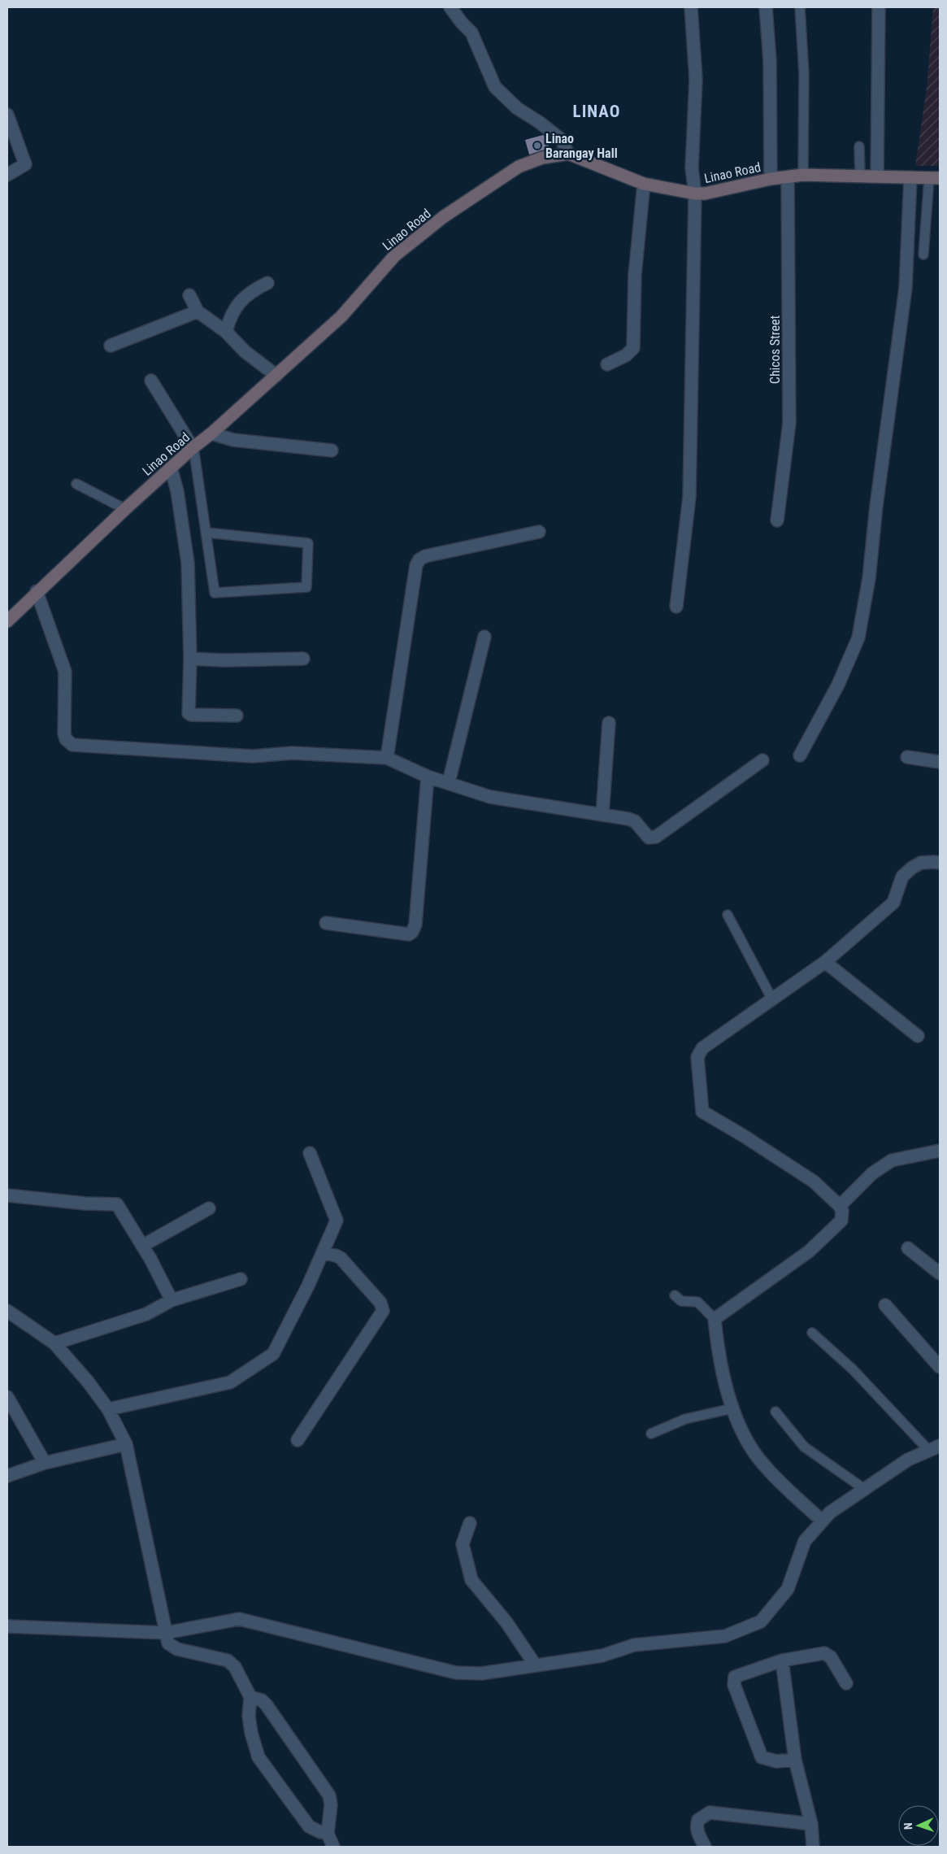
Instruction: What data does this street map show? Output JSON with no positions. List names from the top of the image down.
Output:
{
  "streets": {
    "street": ["Linao Road", "Chicos Street"]
  },
  "crossings": [
    ["Linao Road", "Chicos Street"]
  ],
  "districts": ["LINAO"],
  "places": ["Linao Barangay Hall"],
  "north": "left"
}
